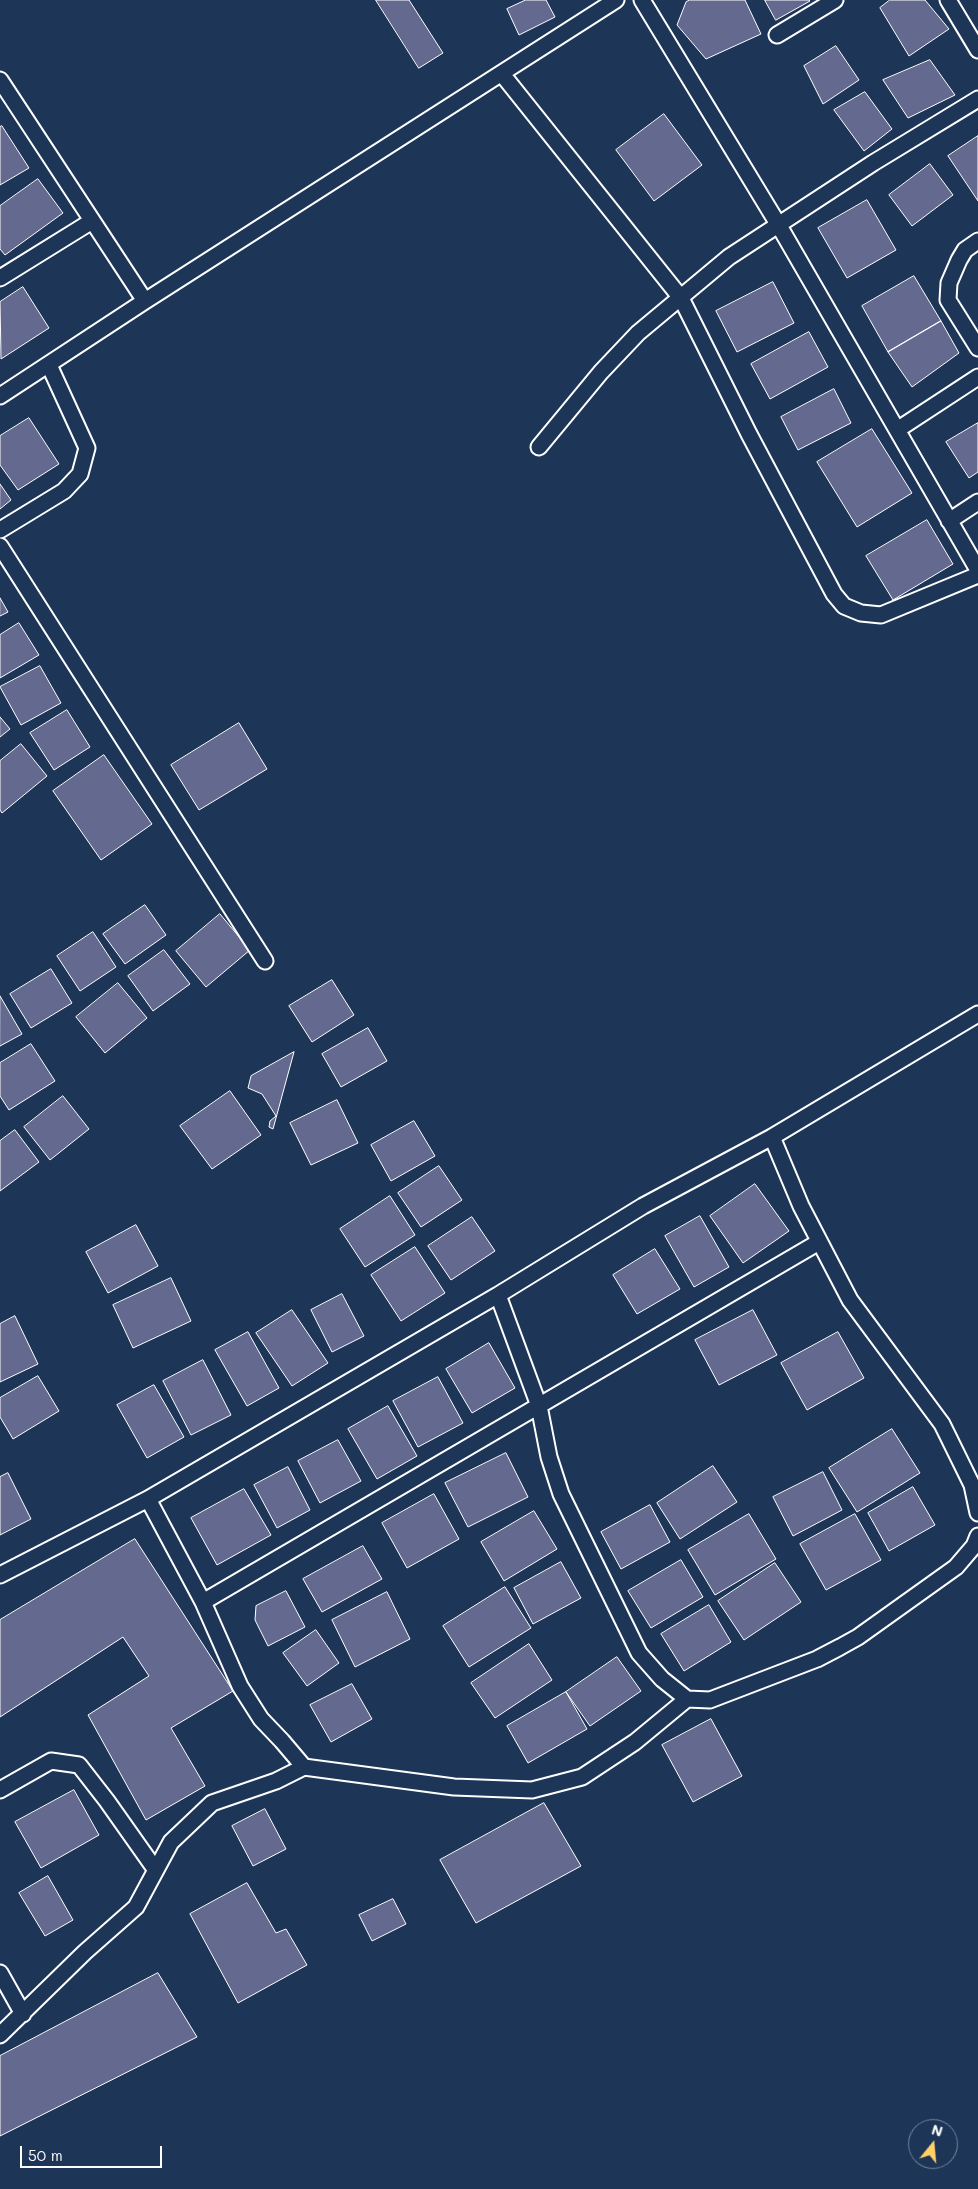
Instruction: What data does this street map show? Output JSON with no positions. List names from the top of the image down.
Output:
{
  "scale_bar": "50 m",
  "north": "top"
}
